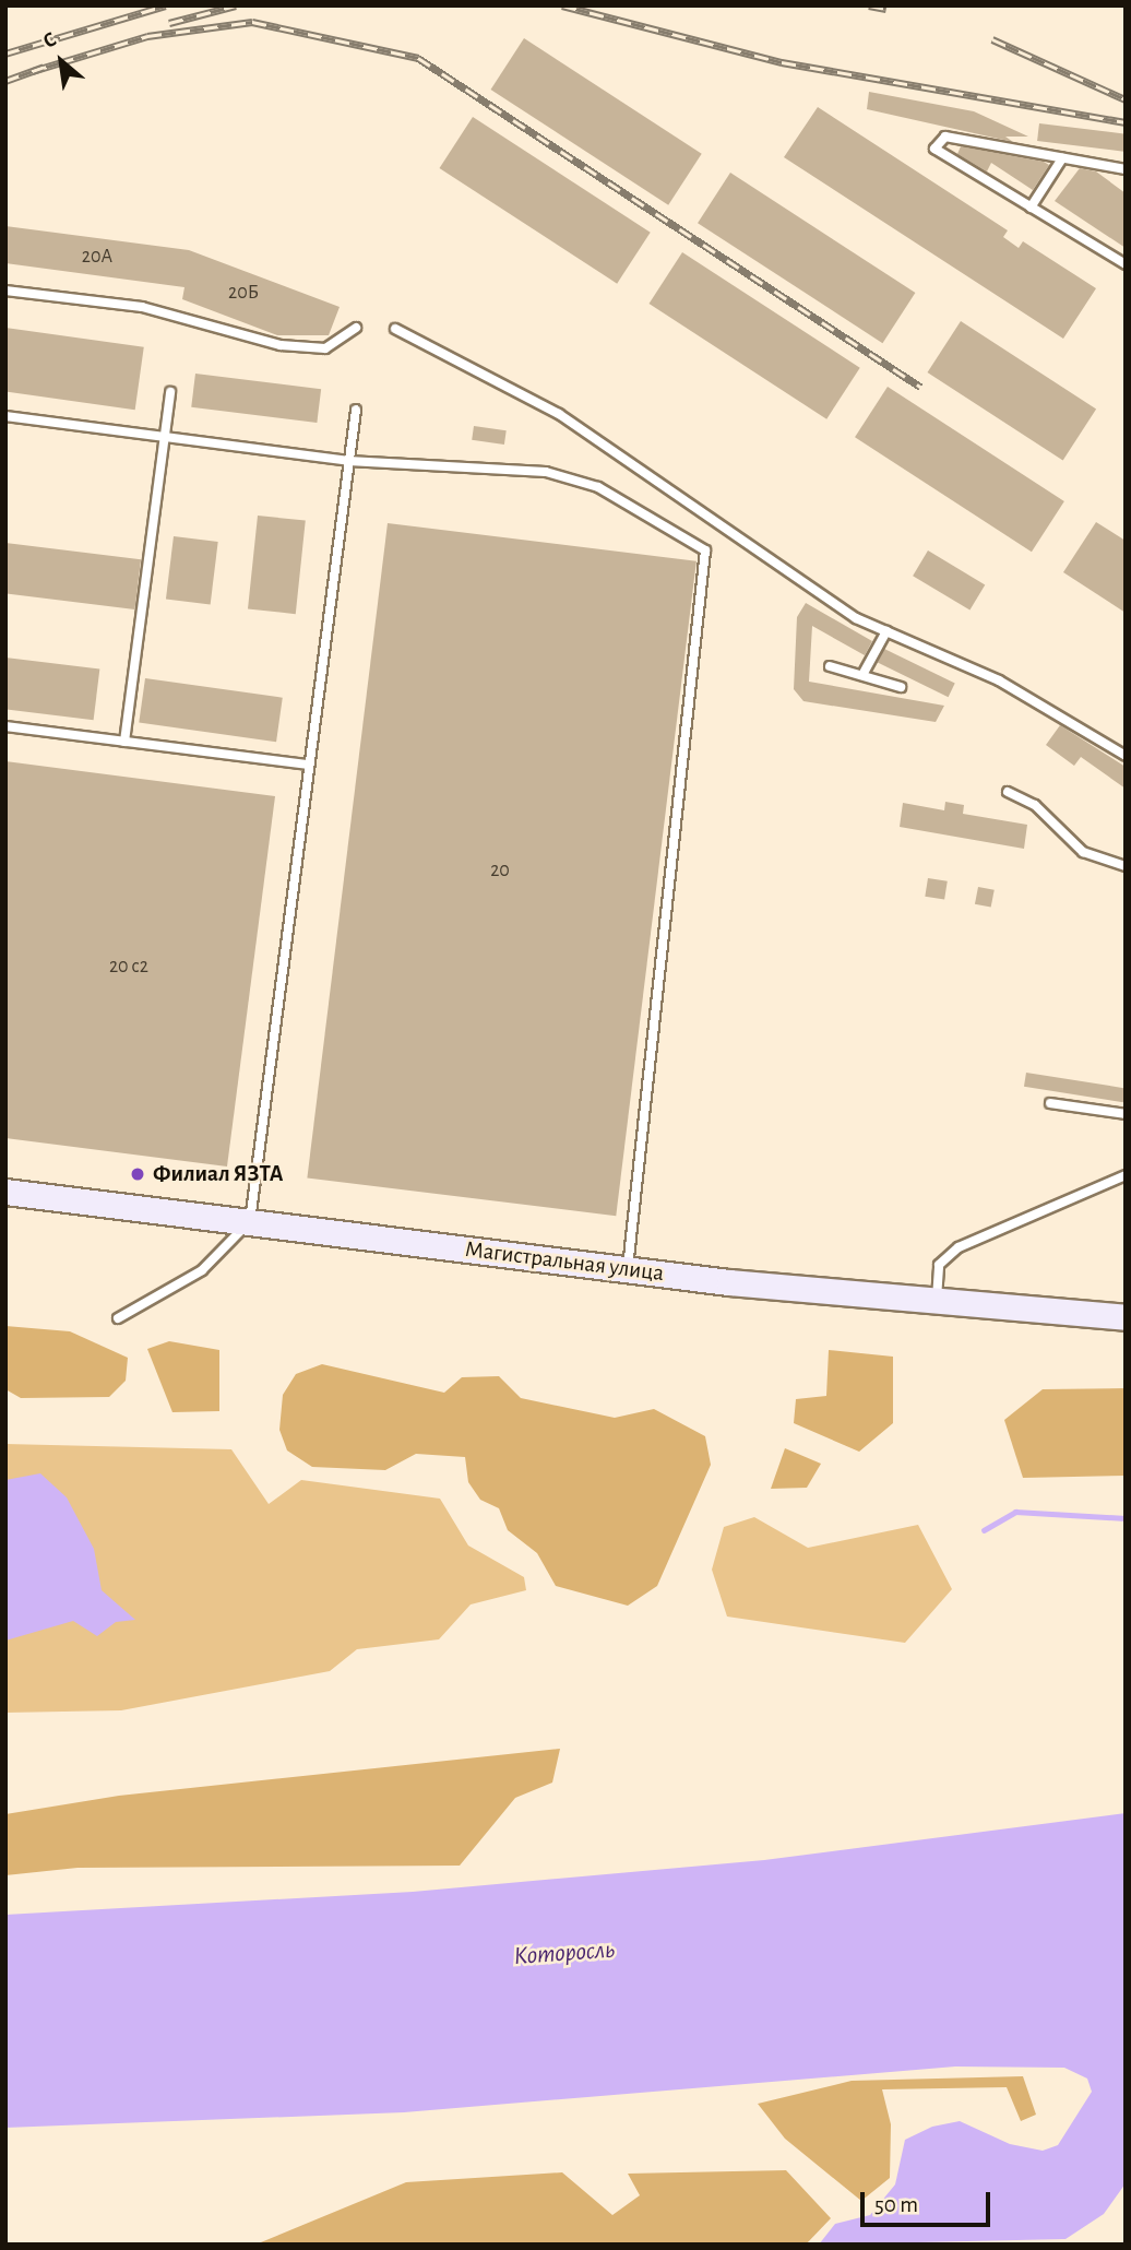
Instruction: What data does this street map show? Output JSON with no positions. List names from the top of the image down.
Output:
{
  "streets": {
    "main road": ["Магистральная улица"]
  },
  "water": ["Которосль"],
  "places": ["Филиал ЯЗТА"],
  "house_numbers": [
    "20А",
    "20Б",
    "20",
    "20 с2"
  ],
  "scale_bar": "50 m",
  "north": "top left"
}
